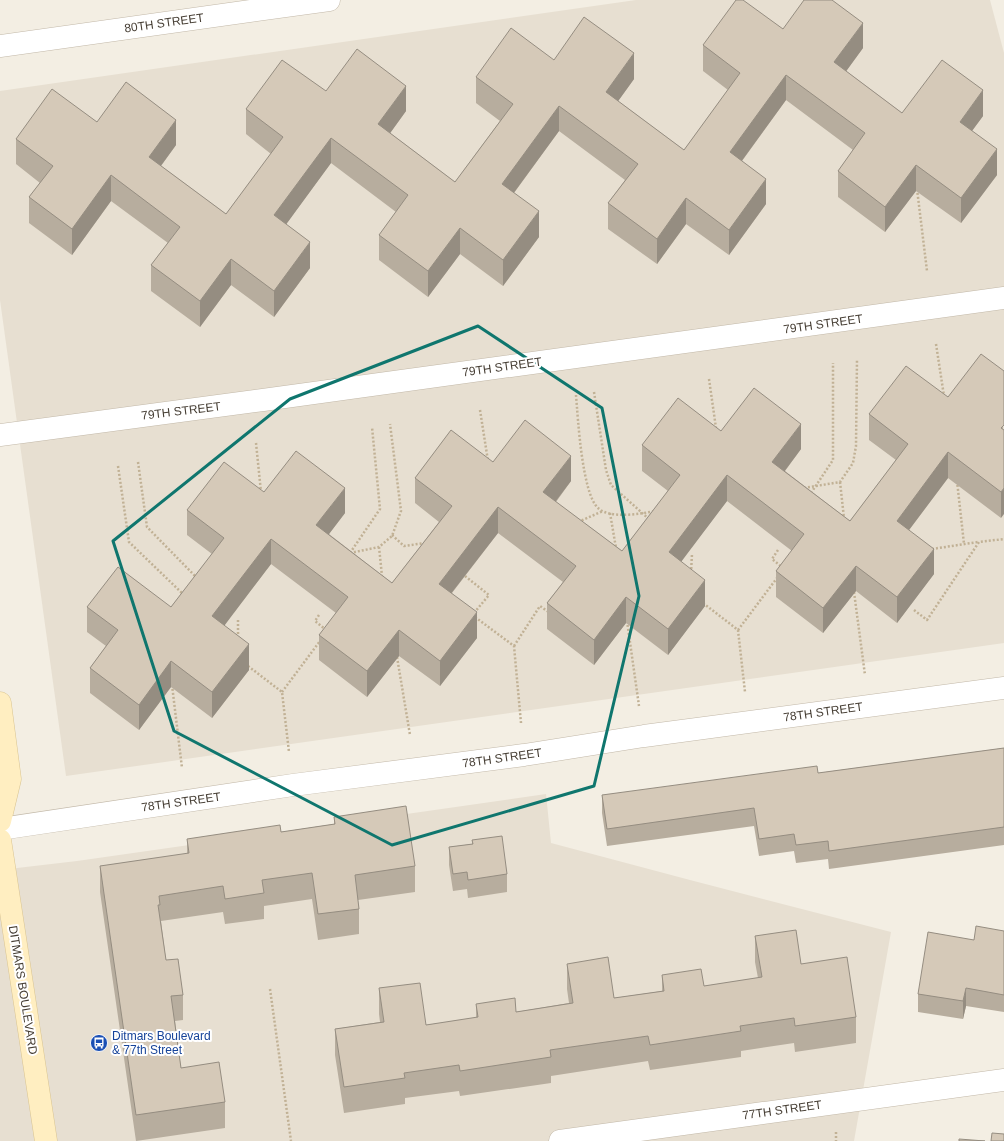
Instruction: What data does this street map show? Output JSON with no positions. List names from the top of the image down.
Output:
{
  "streets": {
    "street": [
      "80TH STREET",
      "79TH STREET",
      "78TH STREET",
      "DITMARS BOULEVARD",
      "77TH STREET"
    ]
  },
  "places": {
    "bus stop": ["Ditmars Boulevard & 77th Street"]
  }
}
